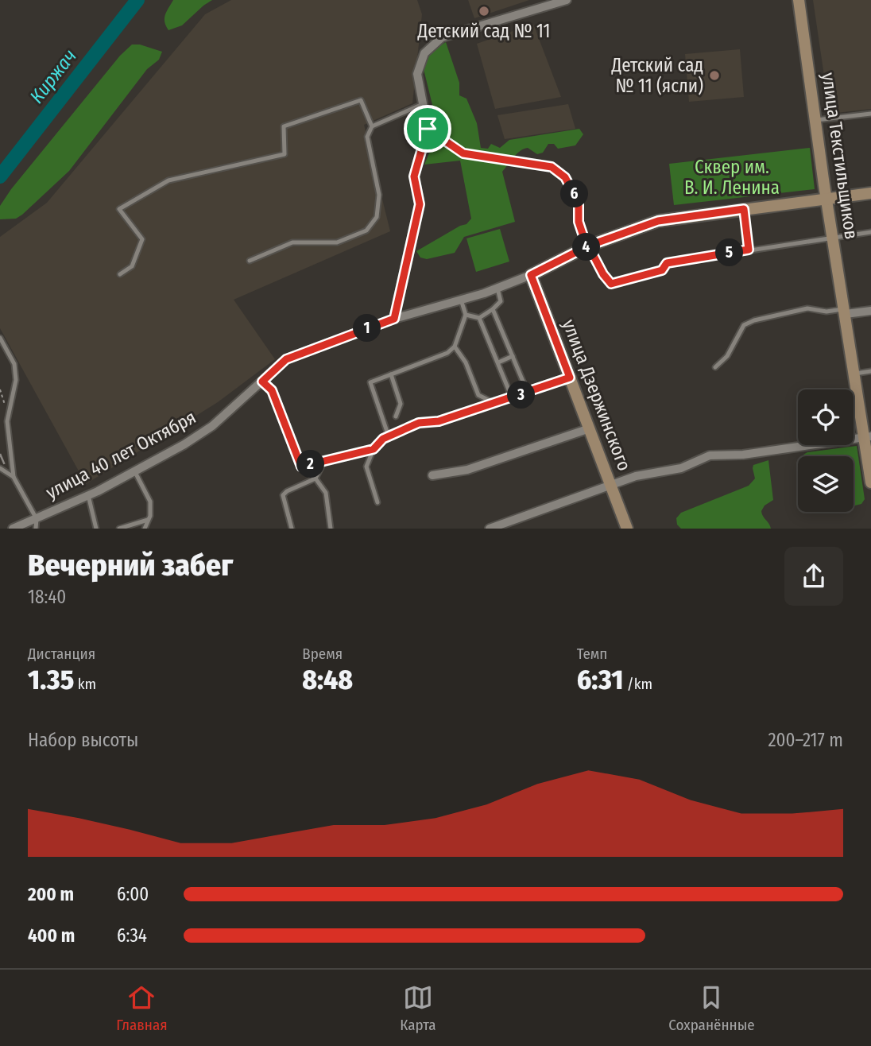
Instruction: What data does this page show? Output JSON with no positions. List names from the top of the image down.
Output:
{
  "streets": {
    "street": ["улица Текстильщиков", "улица Дзержинского", "улица 40 лет Октября"]
  },
  "crossings": [
    ["улица Текстильщиков", "улица 40 лет Октября"],
    ["улица Дзержинского", "улица 40 лет Октября"]
  ],
  "water": ["Киржач"],
  "parks": ["Сквер им. В. И. Ленина"],
  "places": ["Детский сад № 11", "Детский сад № 11 (ясли)"],
  "page": {
    "pins": [
      "6",
      "4",
      "5",
      "1",
      "3",
      "2"
    ],
    "heading": ["Вечерний забег", "18:40"],
    "stats": [
      ["Дистанция", "1.35 km"],
      ["Время", "8:48"],
      ["Темп", "6:31 /km"]
    ],
    "chart": ["Набор высоты", "200–217 m"],
    "list": [
      {
        "name": "200 m",
        "note": "6:00"
      },
      {
        "name": "400 m",
        "note": "6:34"
      }
    ],
    "tabs": ["Главная", "Карта", "Сохранённые"]
  }
}
